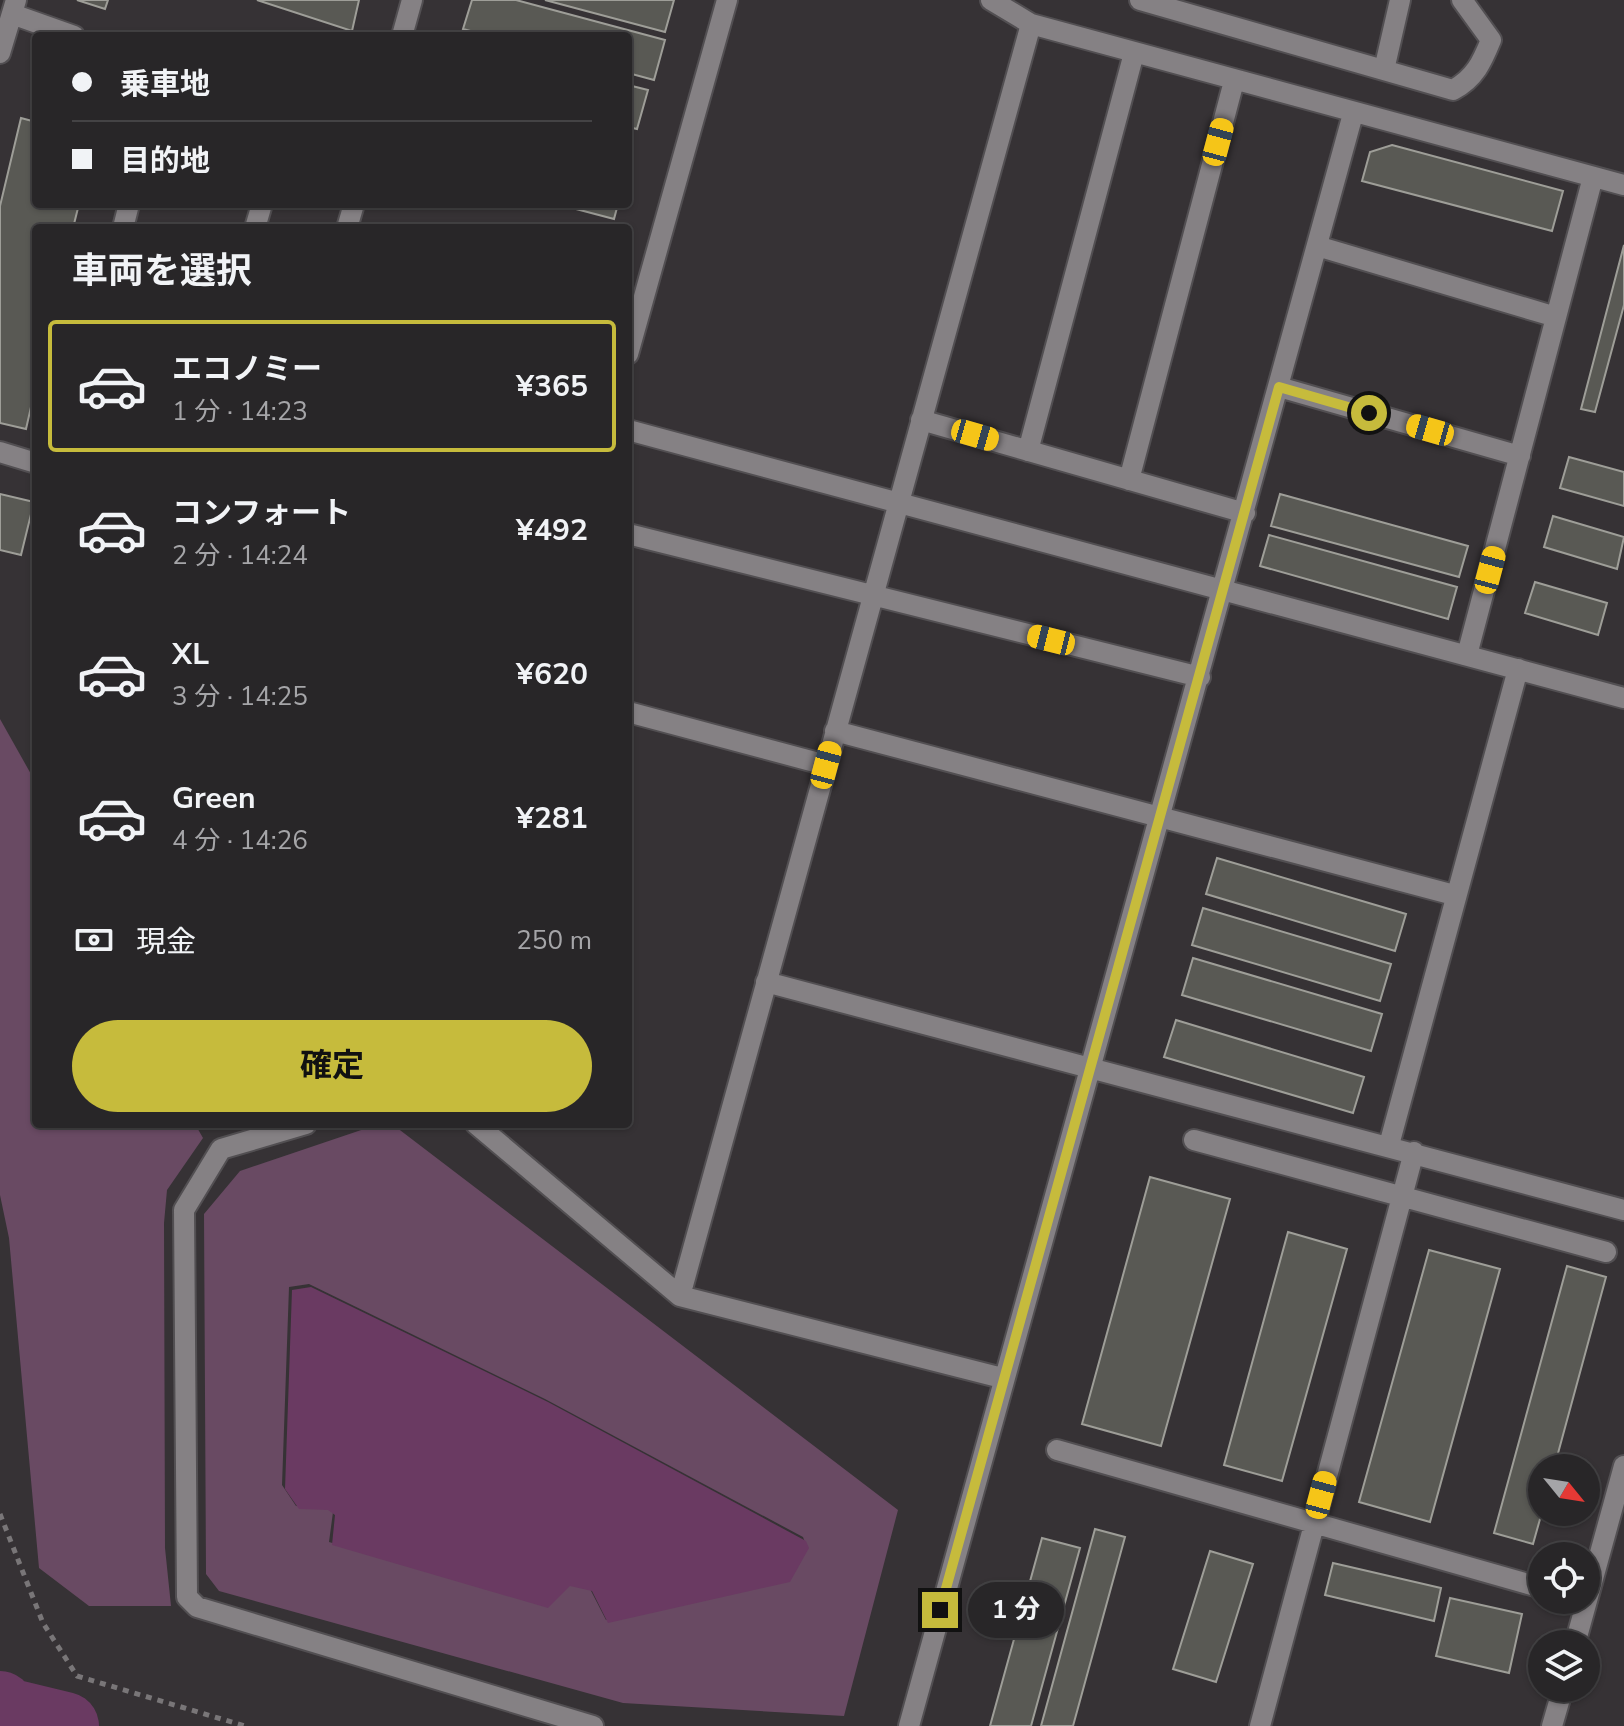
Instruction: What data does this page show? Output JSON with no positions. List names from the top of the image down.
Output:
{
  "north": "bottom right",
  "page": {
    "banner": ["乗車地", "目的地"],
    "heading": "車両を選択",
    "list": [
      {
        "name": "エコノミー",
        "note": "1 分 · 14:23",
        "value": "¥365"
      },
      {
        "name": "コンフォート",
        "note": "2 分 · 14:24",
        "value": "¥492"
      },
      {
        "name": "XL",
        "note": "3 分 · 14:25",
        "value": "¥620"
      },
      {
        "name": "Green",
        "note": "4 分 · 14:26",
        "value": "¥281"
      }
    ],
    "pay": ["現金", "250 m"],
    "buttons": "確定",
    "bubble": "1 分"
  }
}
